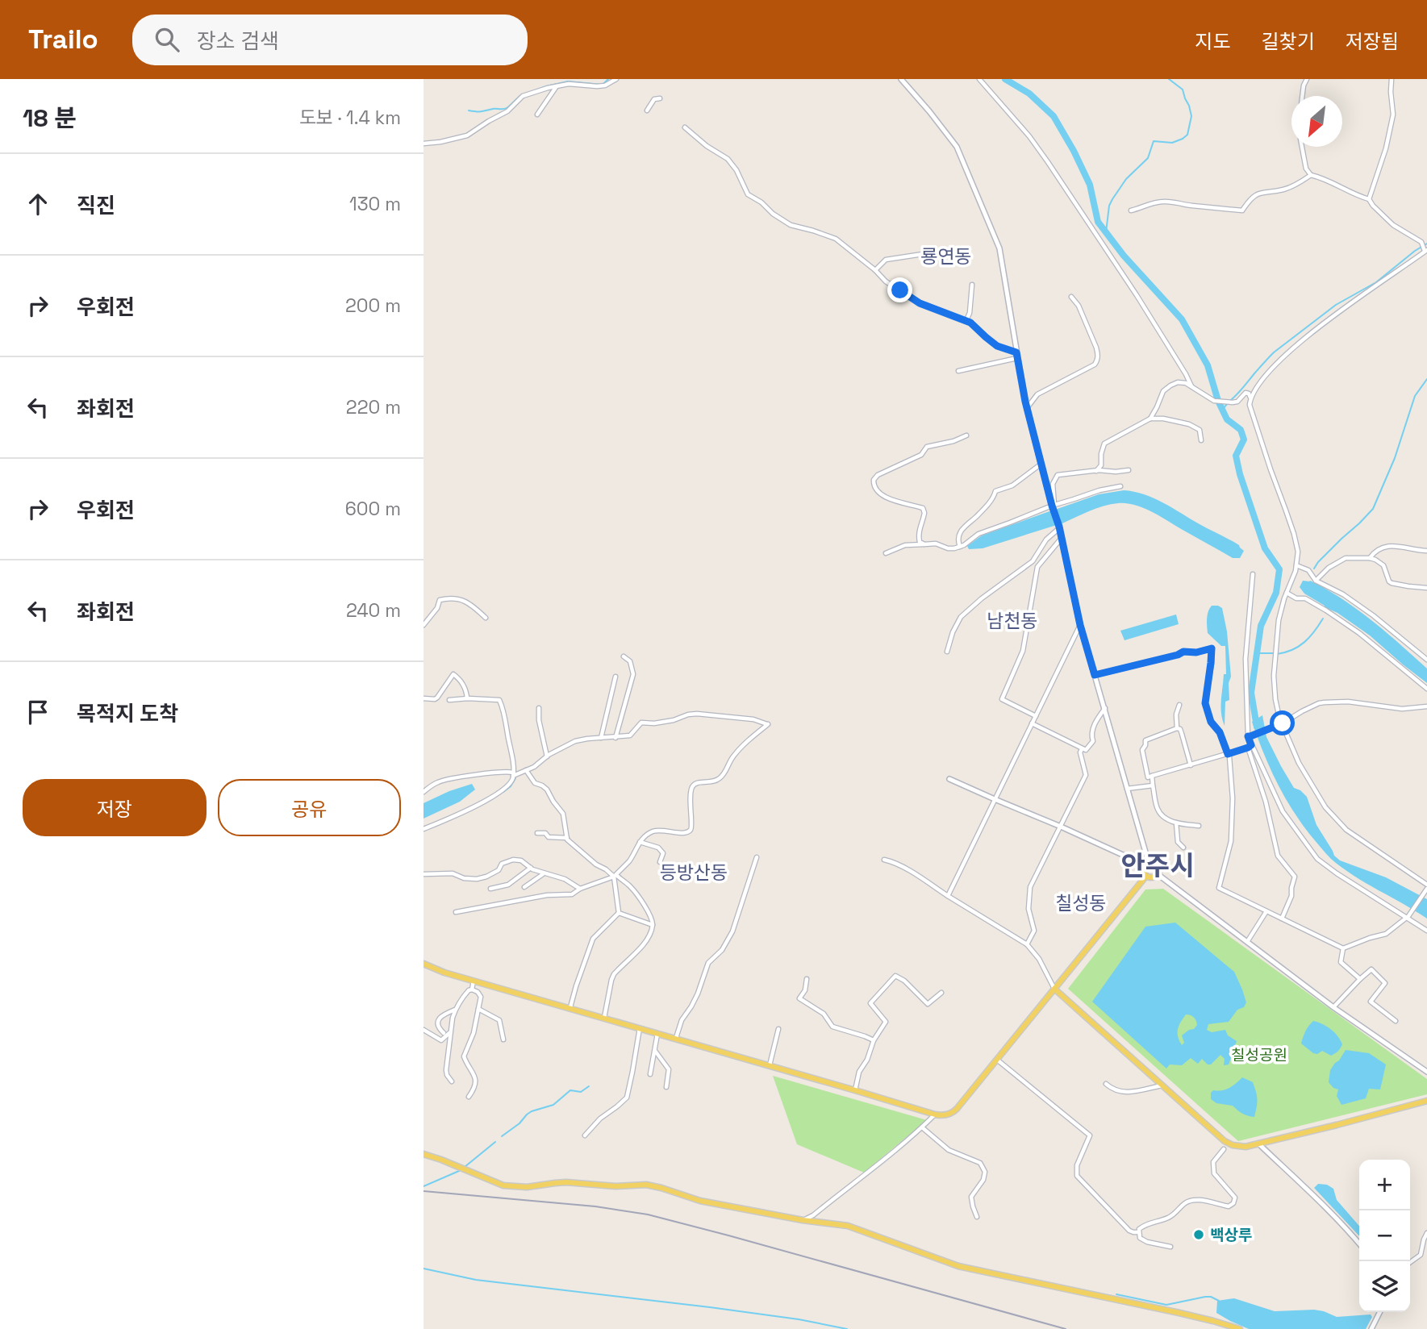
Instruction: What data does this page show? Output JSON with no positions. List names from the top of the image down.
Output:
{
  "districts": [
    "룡연동",
    "남천동",
    "안주시",
    "등방산동",
    "칠성동"
  ],
  "parks": ["칠성공원"],
  "places": ["백상루"],
  "north": "bottom left",
  "page": {
    "header": "Trailo",
    "search": "장소 검색",
    "nav": ["지도", "길찾기", "저장됨"],
    "heading": ["18 분", "도보 · 1.4 km"],
    "list": [
      ["직진", "130 m"],
      ["우회전", "200 m"],
      ["좌회전", "220 m"],
      ["우회전", "600 m"],
      ["좌회전", "240 m"],
      "목적지 도착"
    ],
    "buttons": ["저장", "공유"],
    "map_buttons": ["+", "−"]
  }
}
